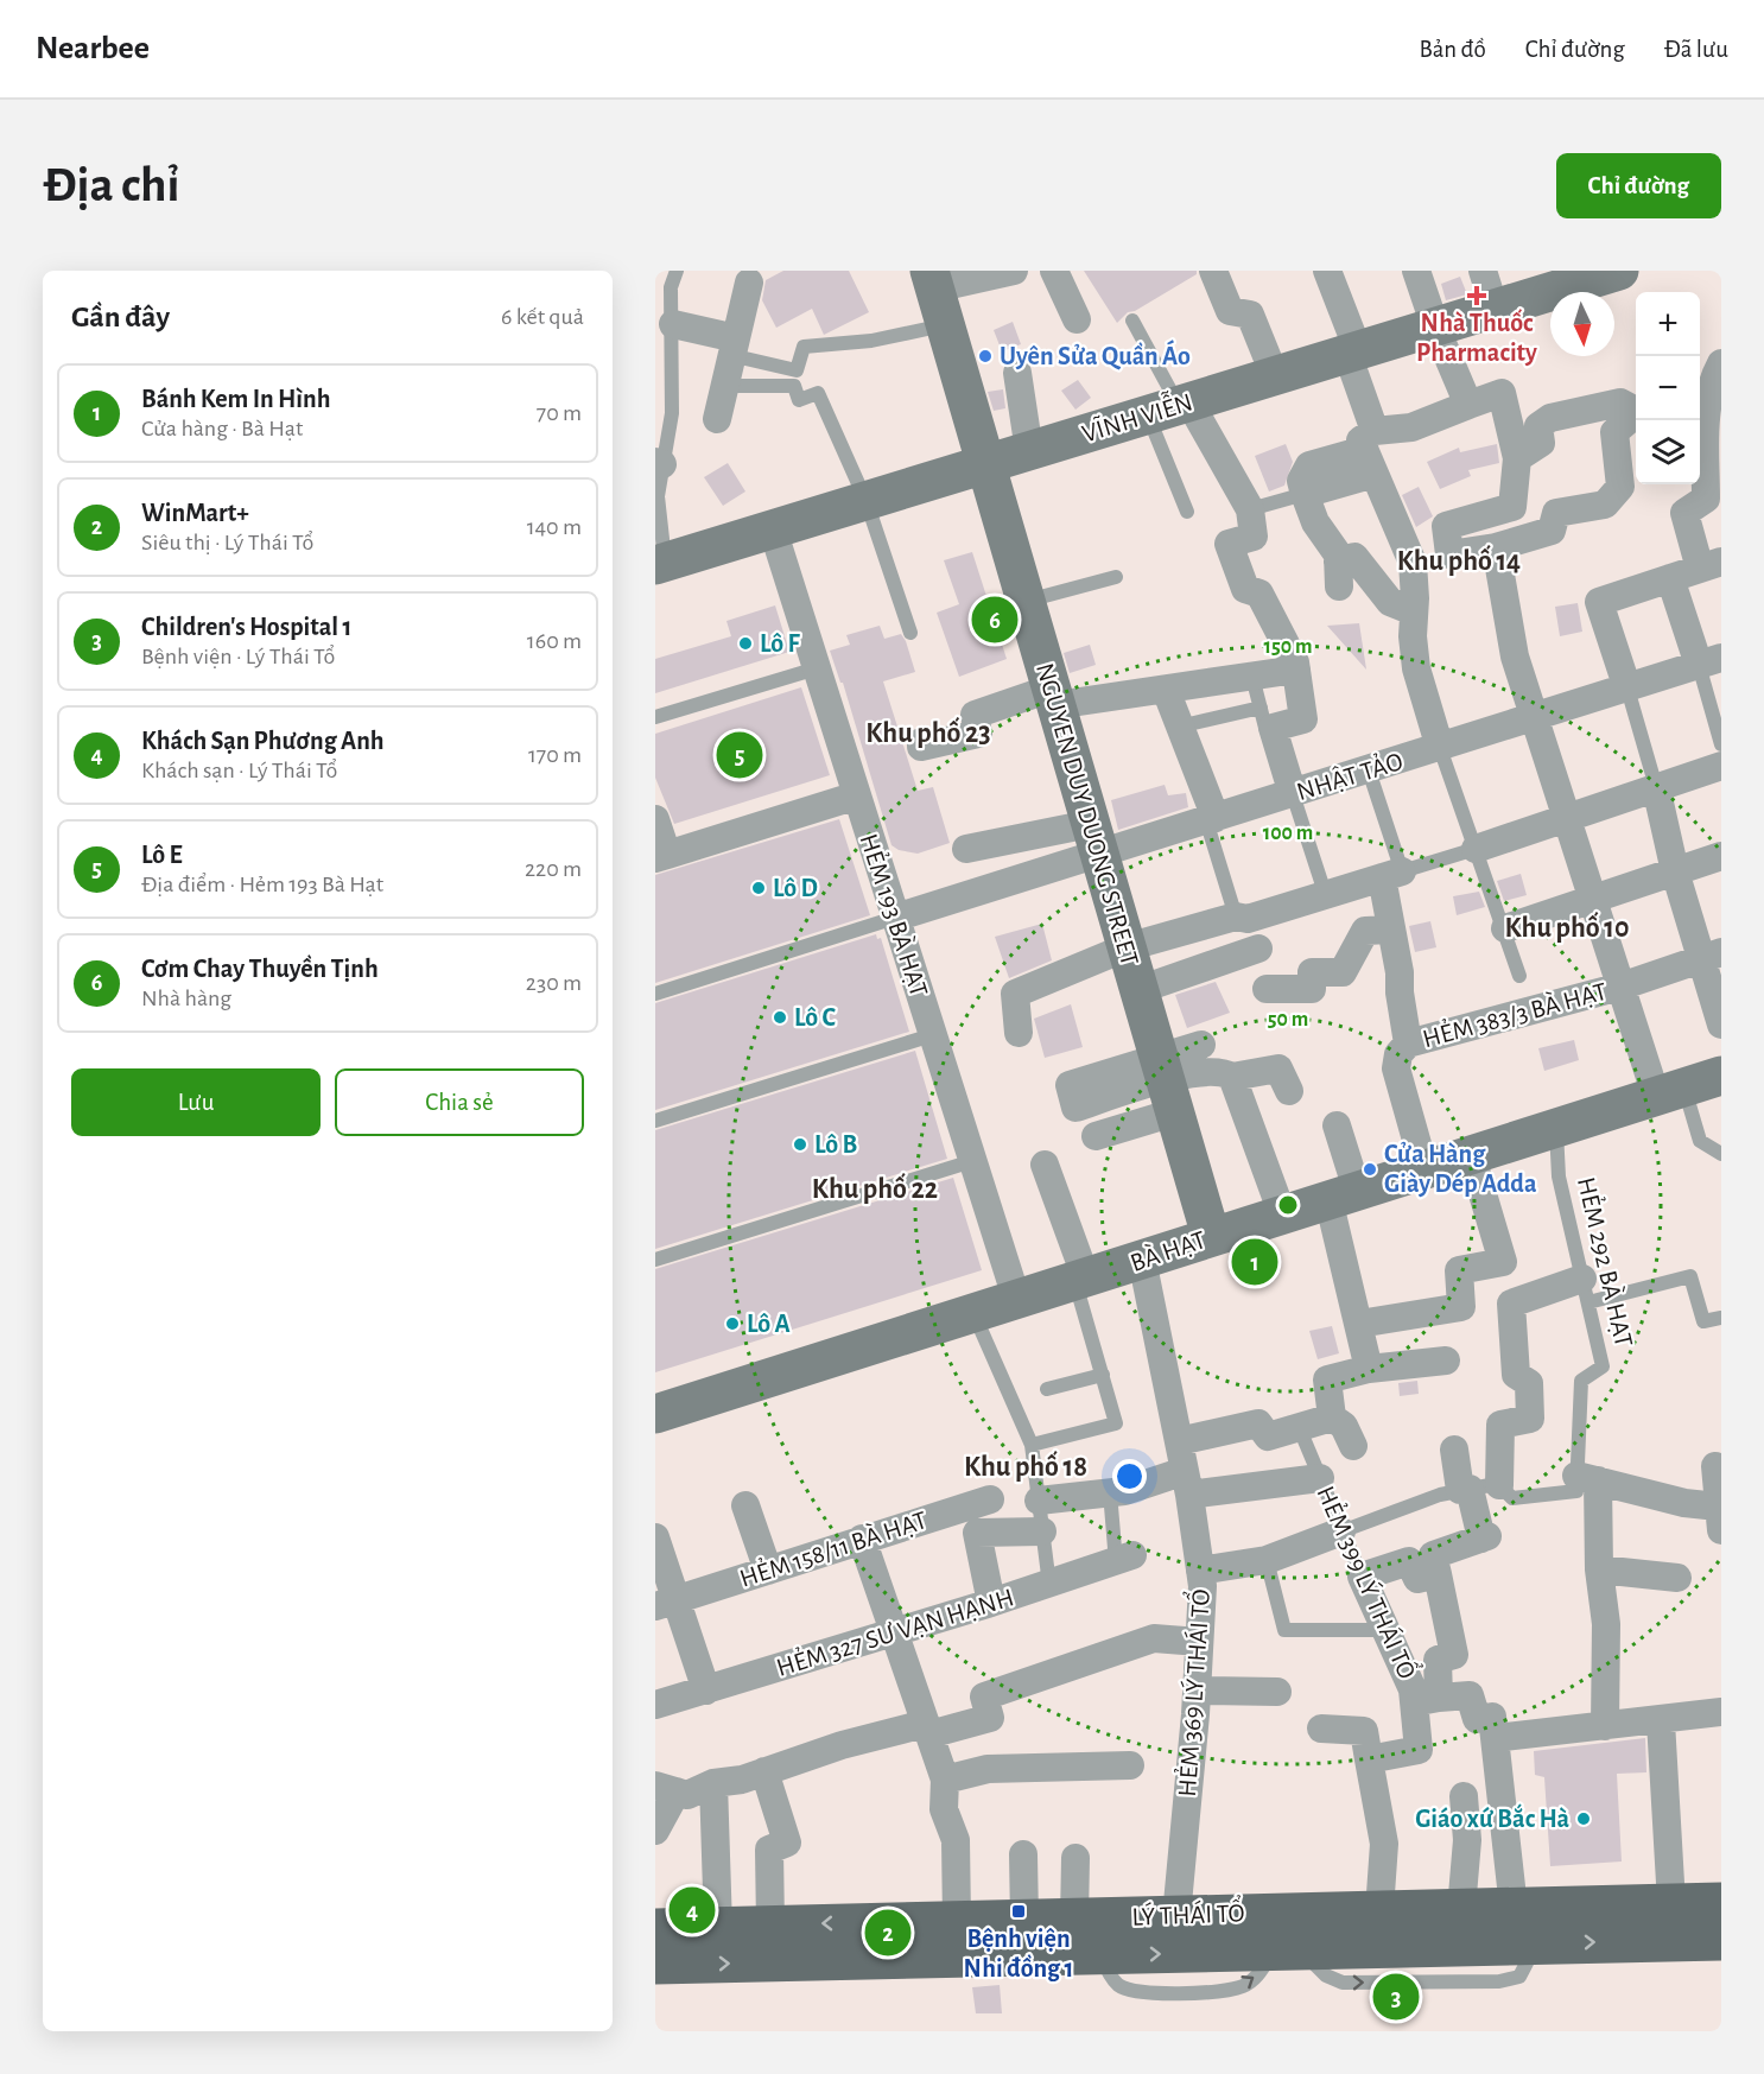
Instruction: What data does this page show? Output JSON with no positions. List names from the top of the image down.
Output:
{
  "streets": {
    "main road": ["LÝ THÁI TỔ"],
    "street": [
      "VĨNH VIỄN",
      "NHẬT TẢO",
      "NGUYEN DUY DUONG STREET",
      "HẺM 193 BÀ HẠT",
      "HẺM 383/3 BÀ HẠT",
      "BÀ HẠT",
      "HẺM 158/11 BÀ HẠT",
      "HẺM 399 LÝ THÁI TỔ",
      "HẺM 327 SƯ VẠN HẠNH",
      "HẺM 369 LÝ THÁI TỔ"
    ],
    "lane": ["HẺM 292 BÀ HẠT"]
  },
  "crossings": [
    ["VĨNH VIỄN", "NGUYEN DUY DUONG STREET"],
    ["VĨNH VIỄN", "HẺM 193 BÀ HẠT"],
    ["NHẬT TẢO", "NGUYEN DUY DUONG STREET"],
    ["NHẬT TẢO", "HẺM 193 BÀ HẠT"],
    ["NGUYEN DUY DUONG STREET", "BÀ HẠT"],
    ["HẺM 193 BÀ HẠT", "BÀ HẠT"],
    ["BÀ HẠT", "HẺM 292 BÀ HẠT"],
    ["BÀ HẠT", "HẺM 369 LÝ THÁI TỔ"],
    ["HẺM 369 LÝ THÁI TỔ", "LÝ THÁI TỔ"]
  ],
  "districts": [
    "Khu phố 14",
    "Khu phố 23",
    "Khu phố 10",
    "Khu phố 22",
    "Khu phố 18"
  ],
  "places": {
    "health": ["Nhà Thuốc Pharmacity"],
    "other": [
      "Uyên Sửa Quần Áo",
      "Lô F",
      "Lô D",
      "Lô C",
      "Lô B",
      "Cửa Hàng Giày Dép Adda",
      "Lô A",
      "Giáo xứ Bắc Hà"
    ],
    "transit": ["Bệnh viện Nhi đồng 1"]
  },
  "north": "bottom",
  "page": {
    "header": "Nearbee",
    "nav": ["Bản đồ", "Chỉ đường", "Đã lưu"],
    "buttons": [
      "Chỉ đường",
      ["Lưu", "Chia sẻ"]
    ],
    "title": "Địa chỉ",
    "heading": ["Gần đây", "6 kết quả"],
    "map_buttons": ["+", "−"],
    "list": [
      {
        "mark": "1",
        "name": "Bánh Kem In Hình",
        "note": "Cửa hàng · Bà Hạt",
        "value": "70 m"
      },
      {
        "mark": "2",
        "name": "WinMart+",
        "note": "Siêu thị · Lý Thái Tổ",
        "value": "140 m"
      },
      {
        "mark": "3",
        "name": "Children's Hospital 1",
        "note": "Bệnh viện · Lý Thái Tổ",
        "value": "160 m"
      },
      {
        "mark": "4",
        "name": "Khách Sạn Phương Anh",
        "note": "Khách sạn · Lý Thái Tổ",
        "value": "170 m"
      },
      {
        "mark": "5",
        "name": "Lô E",
        "note": "Địa điểm · Hẻm 193 Bà Hạt",
        "value": "220 m"
      },
      {
        "mark": "6",
        "name": "Cơm Chay Thuyền Tịnh",
        "note": "Nhà hàng",
        "value": "230 m"
      }
    ],
    "pins": [
      "6",
      "5",
      "1",
      "4",
      "2",
      "3"
    ]
  },
  "rings": ["150 m", "100 m", "50 m"]
}
